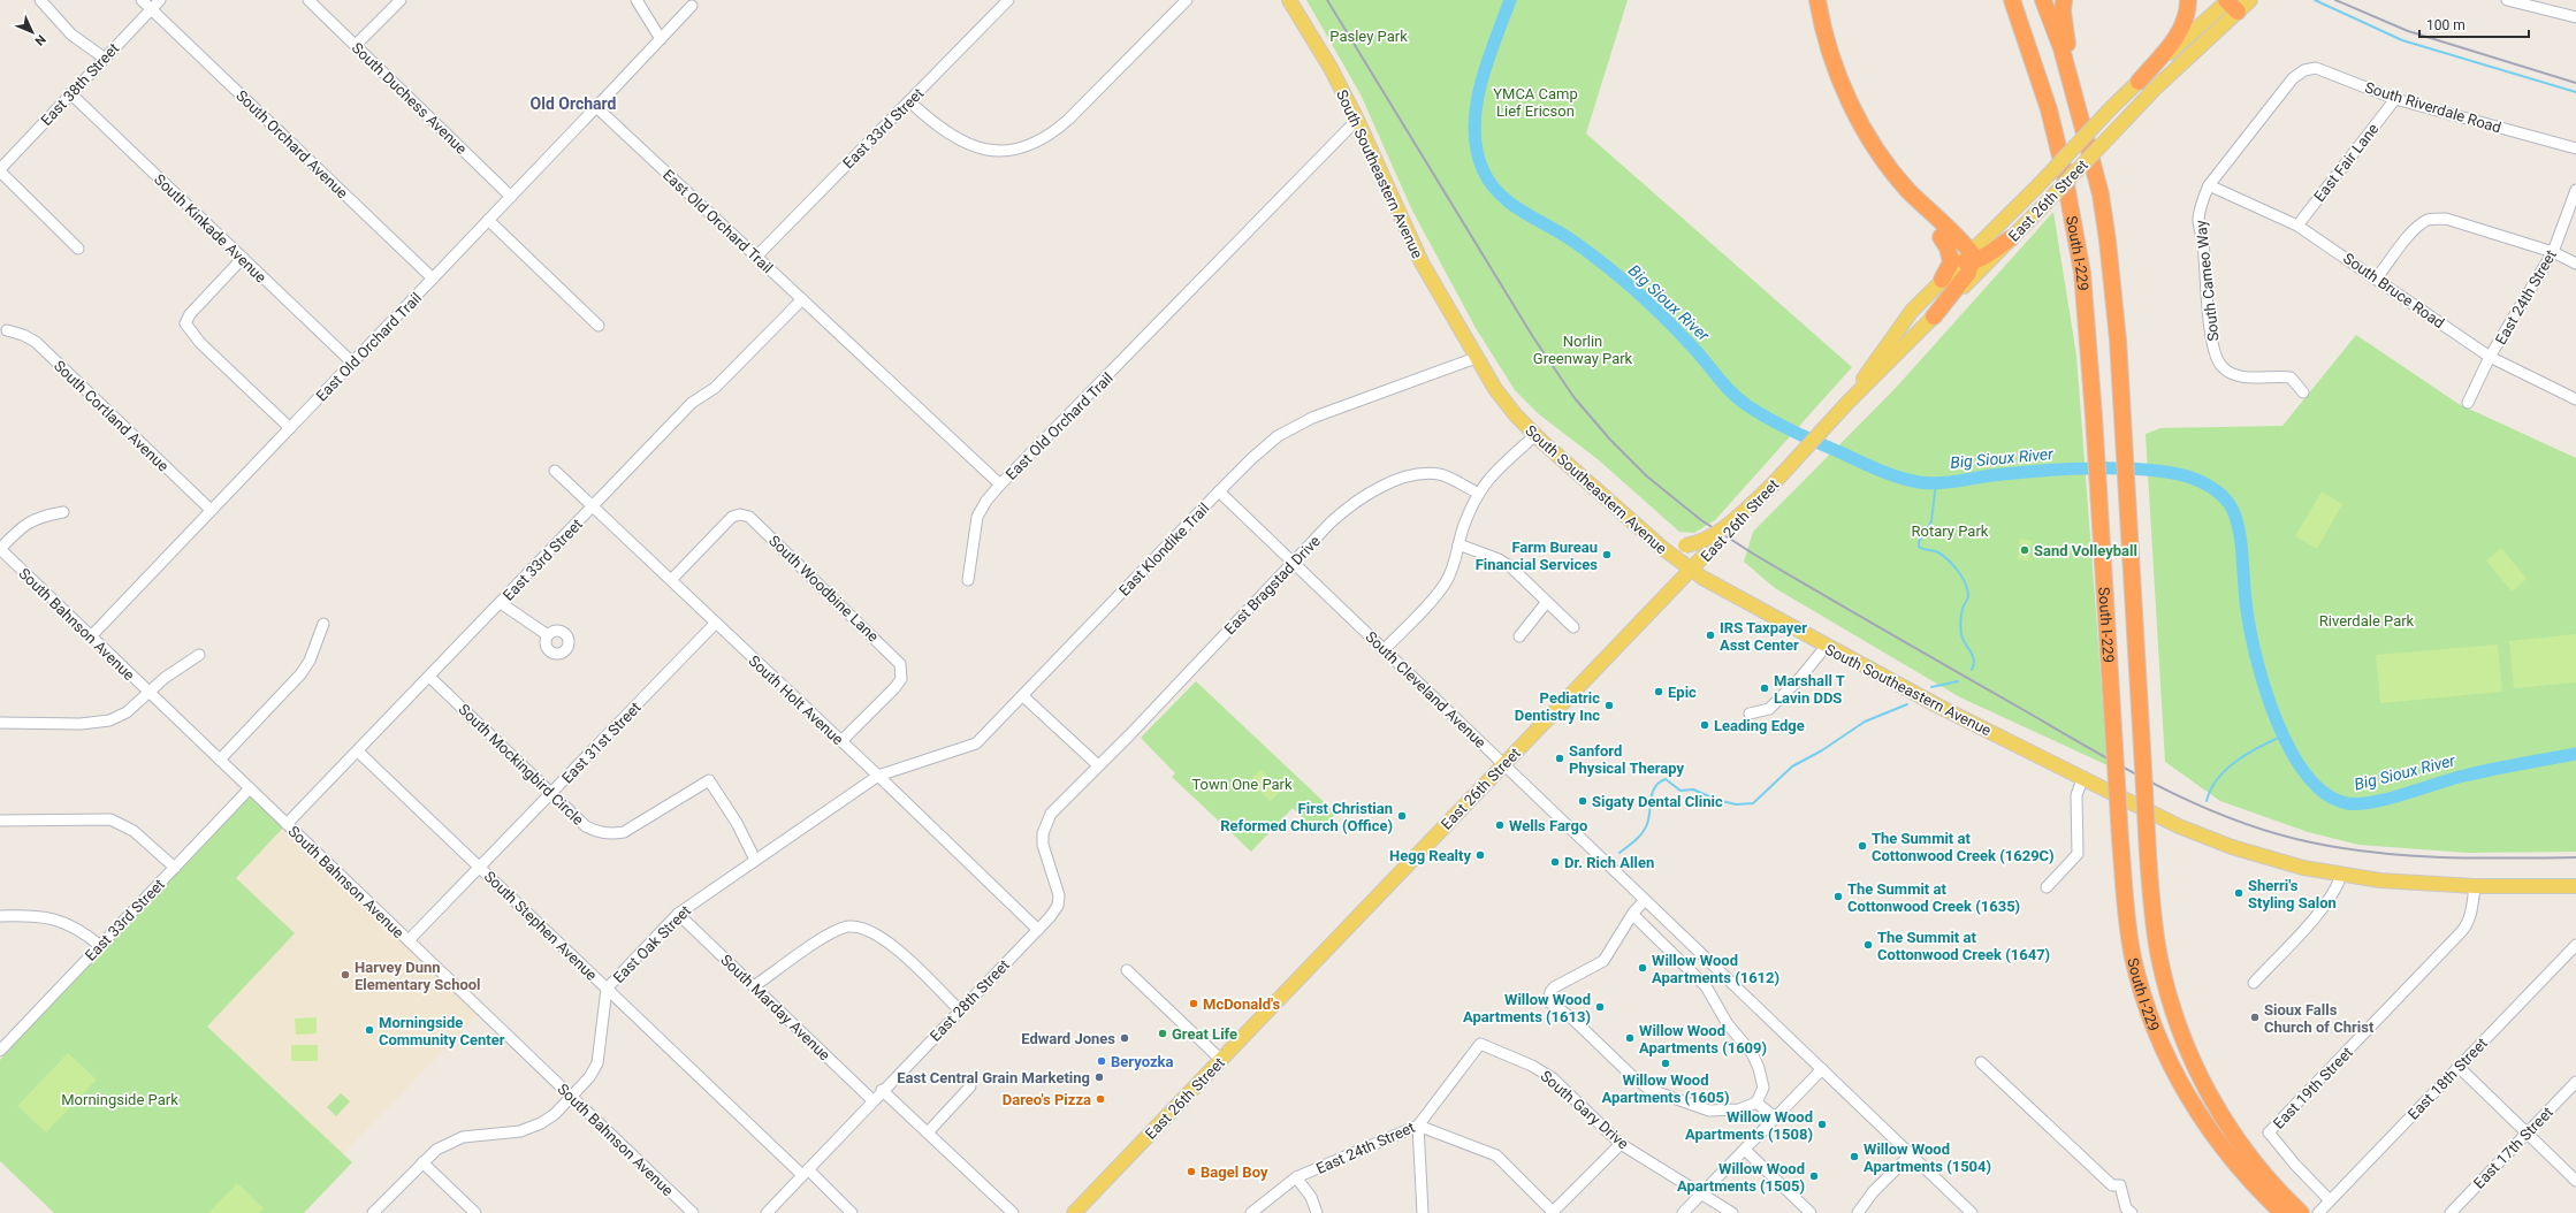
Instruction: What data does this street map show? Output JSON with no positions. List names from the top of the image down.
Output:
{
  "streets": {
    "highway": ["South I-229"],
    "main road": ["South Southeastern Avenue", "East 26th Street"],
    "street": [
      "East 38th Street",
      "South Duchess Avenue",
      "South Riverdale Road",
      "East 33rd Street",
      "South Orchard Avenue",
      "East Fair Lane",
      "East Old Orchard Trail",
      "South Kinkade Avenue",
      "South Cameo Way",
      "South Bruce Road",
      "East 24th Street",
      "South Cortland Avenue",
      "East Klondike Trail",
      "East Bragstad Drive",
      "South Woodbine Lane",
      "South Bahnson Avenue",
      "South Cleveland Avenue",
      "South Holt Avenue",
      "East 31st Street",
      "South Mockingbird Circle",
      "South Stephen Avenue",
      "East Oak Street",
      "East 28th Street",
      "South Marday Avenue",
      "East 18th Street",
      "East 19th Street",
      "South Gary Drive",
      "East 17th Street"
    ]
  },
  "crossings": [
    ["East 38th Street", "South Orchard Avenue"],
    ["East 38th Street", "South Kinkade Avenue"],
    ["South Duchess Avenue", "East Old Orchard Trail"],
    ["South Riverdale Road", "East Fair Lane"],
    ["South Riverdale Road", "South Cameo Way"],
    ["South Riverdale Road", "South Bruce Road"],
    ["East 33rd Street", "East Old Orchard Trail"],
    ["East 33rd Street", "South Bahnson Avenue"],
    ["East 33rd Street", "South Holt Avenue"],
    ["East 33rd Street", "South Mockingbird Circle"],
    ["East 33rd Street", "South Stephen Avenue"],
    ["South Orchard Avenue", "East Old Orchard Trail"],
    ["East Fair Lane", "South Bruce Road"],
    ["South Southeastern Avenue", "East 26th Street"],
    ["South Southeastern Avenue", "East Old Orchard Trail"],
    ["South Southeastern Avenue", "East Klondike Trail"],
    ["South Southeastern Avenue", "East 19th Street"],
    ["East 26th Street", "South Cleveland Avenue"],
    ["East Old Orchard Trail", "South Kinkade Avenue"],
    ["East Old Orchard Trail", "South Cortland Avenue"],
    ["East Old Orchard Trail", "South Bahnson Avenue"],
    ["South Cameo Way", "South Bruce Road"],
    ["South Bruce Road", "East 24th Street"],
    ["East 24th Street", "South Gary Drive"],
    ["East Klondike Trail", "South Cleveland Avenue"],
    ["East Klondike Trail", "South Holt Avenue"],
    ["East Klondike Trail", "East Oak Street"],
    ["East Bragstad Drive", "South Cleveland Avenue"],
    ["East Bragstad Drive", "East 28th Street"],
    ["South Woodbine Lane", "South Holt Avenue"],
    ["South Bahnson Avenue", "East 31st Street"],
    ["South Bahnson Avenue", "East Oak Street"],
    ["South Holt Avenue", "East 31st Street"],
    ["South Holt Avenue", "East Oak Street"],
    ["South Holt Avenue", "East 28th Street"],
    ["East 31st Street", "South Mockingbird Circle"],
    ["East 31st Street", "South Stephen Avenue"],
    ["South Mockingbird Circle", "East Oak Street"],
    ["South Stephen Avenue", "East Oak Street"],
    ["South Stephen Avenue", "East 28th Street"],
    ["East Oak Street", "South Marday Avenue"],
    ["East 28th Street", "South Marday Avenue"],
    ["East 18th Street", "East 19th Street"]
  ],
  "districts": ["Old Orchard"],
  "water": ["Big Sioux River"],
  "parks": [
    "Pasley Park",
    "YMCA Camp Lief Ericson",
    "Norlin Greenway Park",
    "Rotary Park",
    "Riverdale Park",
    "Town One Park",
    "Morningside Park"
  ],
  "places": [
    "Sand Volleyball",
    "Farm Bureau Financial Services",
    "IRS Taxpayer Asst Center",
    "Marshall T Lavin DDS",
    "Epic",
    "Pediatric Dentistry Inc",
    "Leading Edge",
    "Sanford Physical Therapy",
    "Sigaty Dental Clinic",
    "First Christian Reformed Church (Office)",
    "Wells Fargo",
    "The Summit at Cottonwood Creek (1629C)",
    "Hegg Realty",
    "Dr. Rich Allen",
    "Sherri's Styling Salon",
    "The Summit at Cottonwood Creek (1635)",
    "The Summit at Cottonwood Creek (1647)",
    "Willow Wood Apartments (1612)",
    "Harvey Dunn Elementary School",
    "McDonald's",
    "Willow Wood Apartments (1613)",
    "Sioux Falls Church of Christ",
    "Morningside Community Center",
    "Great Life",
    "Edward Jones",
    "Willow Wood Apartments (1609)",
    "Beryozka",
    "Willow Wood Apartments (1605)",
    "East Central Grain Marketing",
    "Dareo's Pizza",
    "Willow Wood Apartments (1508)",
    "Willow Wood Apartments (1504)",
    "Bagel Boy",
    "Willow Wood Apartments (1505)"
  ],
  "scale_bar": "100 m",
  "north": "bottom right"
}
